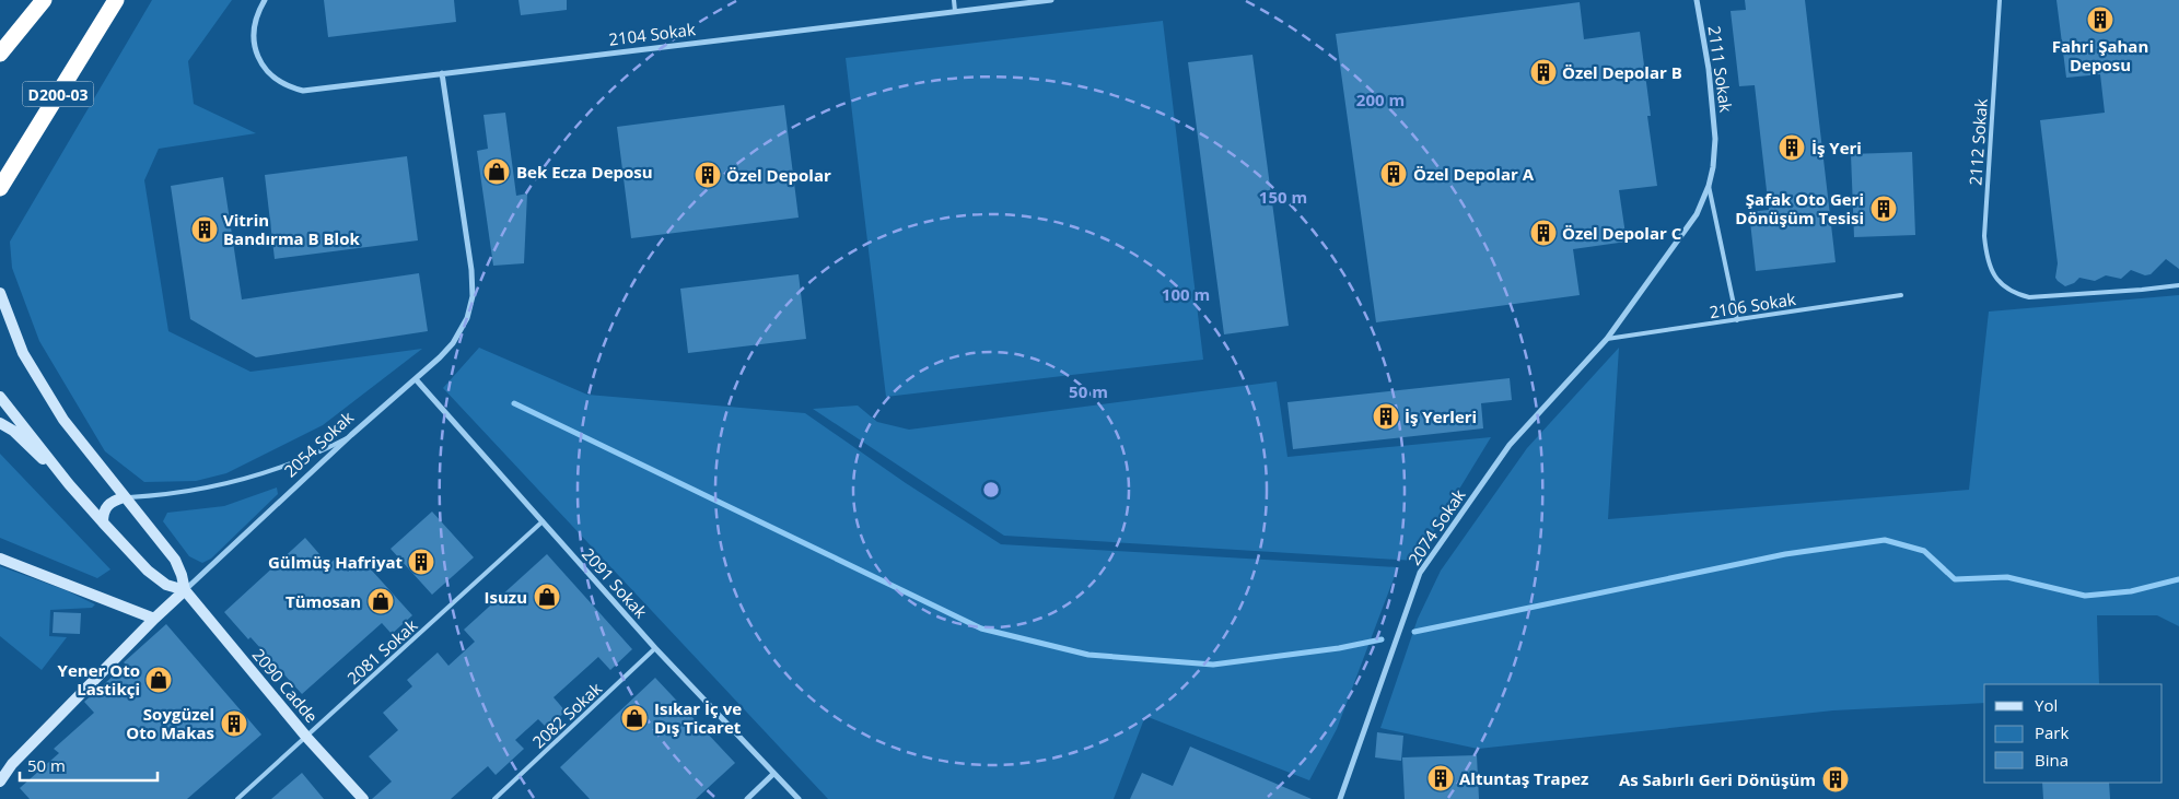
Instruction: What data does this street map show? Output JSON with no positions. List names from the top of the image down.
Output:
{
  "streets": {
    "highway": ["D200-03"],
    "street": [
      "2104 Sokak",
      "2111 Sokak",
      "2054 Sokak",
      "2074 Sokak",
      "2091 Sokak",
      "2090 Cadde"
    ],
    "lane": [
      "2112 Sokak",
      "2106 Sokak",
      "2081 Sokak",
      "2082 Sokak"
    ]
  },
  "crossings": [
    ["2104 Sokak", "2054 Sokak"],
    ["2111 Sokak", "2106 Sokak"],
    ["2111 Sokak", "2074 Sokak"],
    ["2106 Sokak", "2074 Sokak"],
    ["2054 Sokak", "2091 Sokak"],
    ["2054 Sokak", "2090 Cadde"],
    ["2091 Sokak", "2081 Sokak"],
    ["2091 Sokak", "2082 Sokak"],
    ["2081 Sokak", "2090 Cadde"]
  ],
  "places": {
    "building": [
      "Fahri Şahan Deposu",
      "Özel Depolar B",
      "İş Yeri",
      "Özel Depolar A",
      "Özel Depolar",
      "Şafak Oto Geri Dönüşüm Tesisi",
      "Vitrin Bandırma B Blok",
      "Özel Depolar C",
      "İş Yerleri",
      "Gülmüş Hafriyat",
      "Soygüzel Oto Makas",
      "Altuntaş Trapez",
      "As Sabırlı Geri Dönüşüm"
    ],
    "shop": [
      "Bek Ecza Deposu",
      "Isuzu",
      "Tümosan",
      "Yener Oto Lastikçi",
      "Isıkar İç ve Dış Ticaret"
    ]
  },
  "legend": ["Yol", "Park", "Bina"],
  "scale_bar": "50 m",
  "rings": [
    "200 m",
    "150 m",
    "100 m",
    "50 m"
  ]
}
